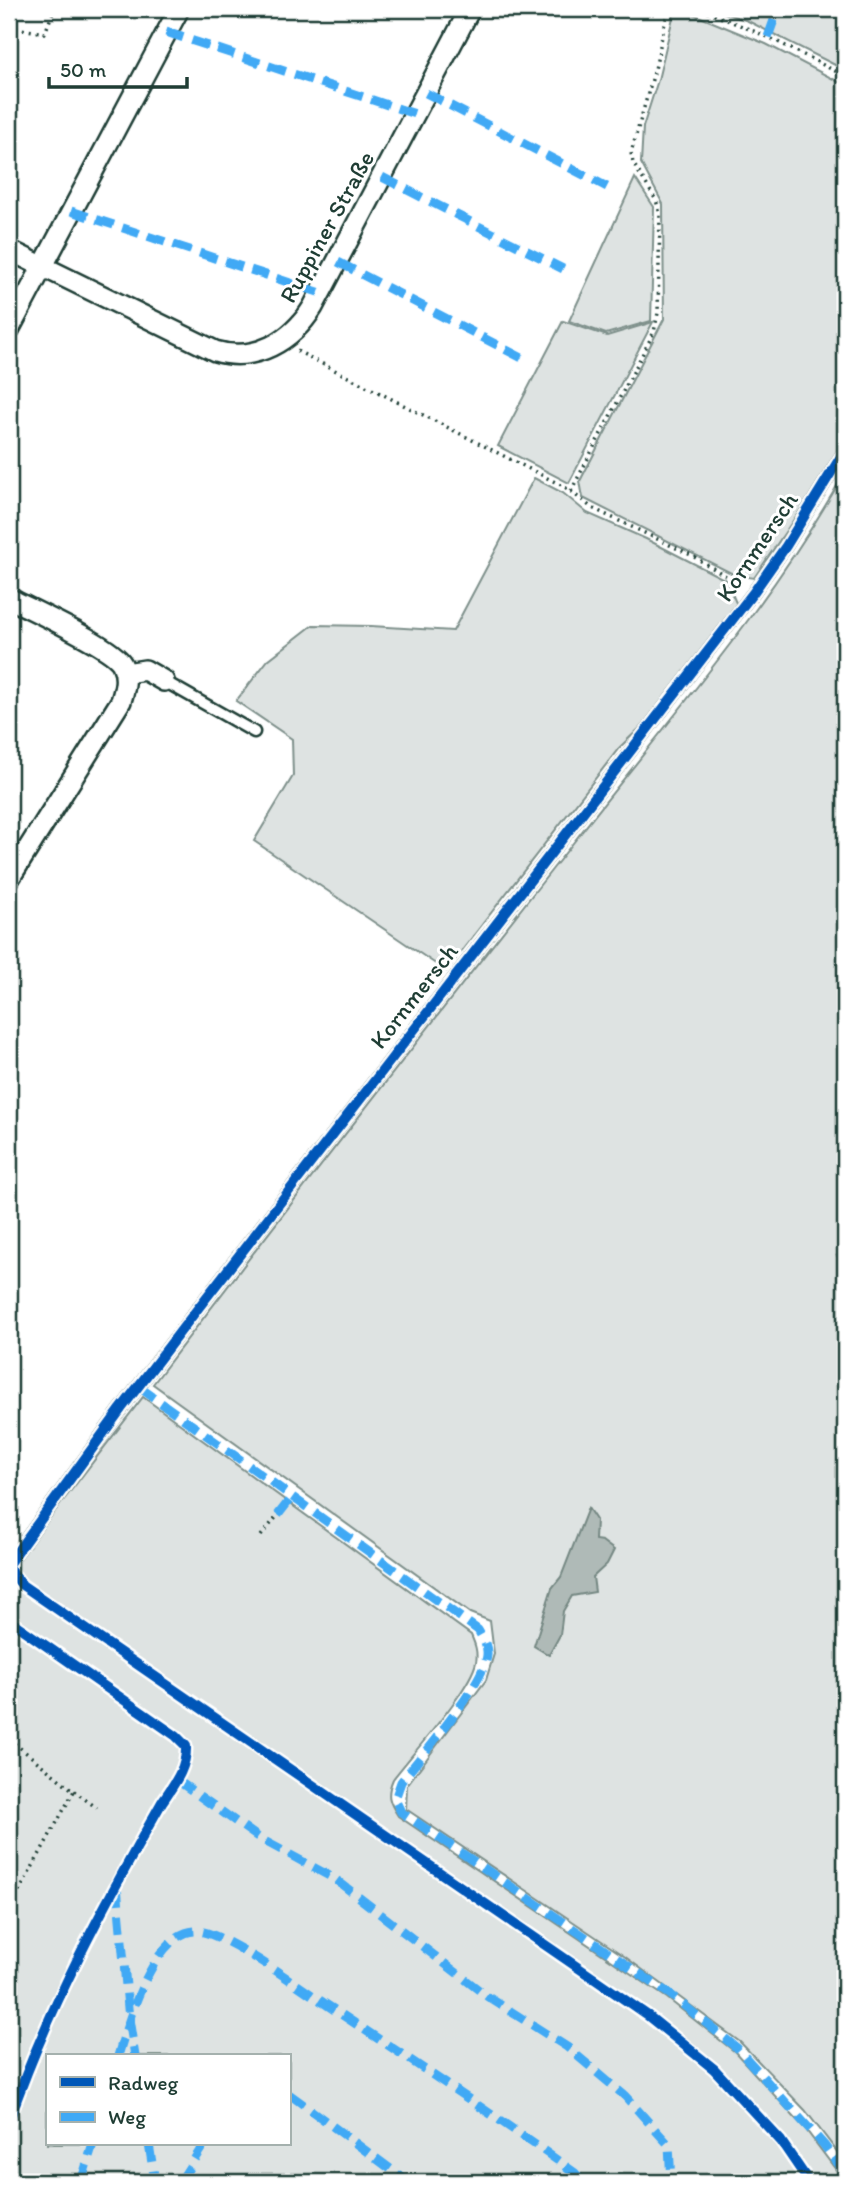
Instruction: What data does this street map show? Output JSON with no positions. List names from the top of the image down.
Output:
{
  "streets": {
    "street": ["Ruppiner Straße"],
    "lane": ["Kornmersch"]
  },
  "legend": ["Radweg", "Weg"],
  "scale_bar": "50 m"
}
